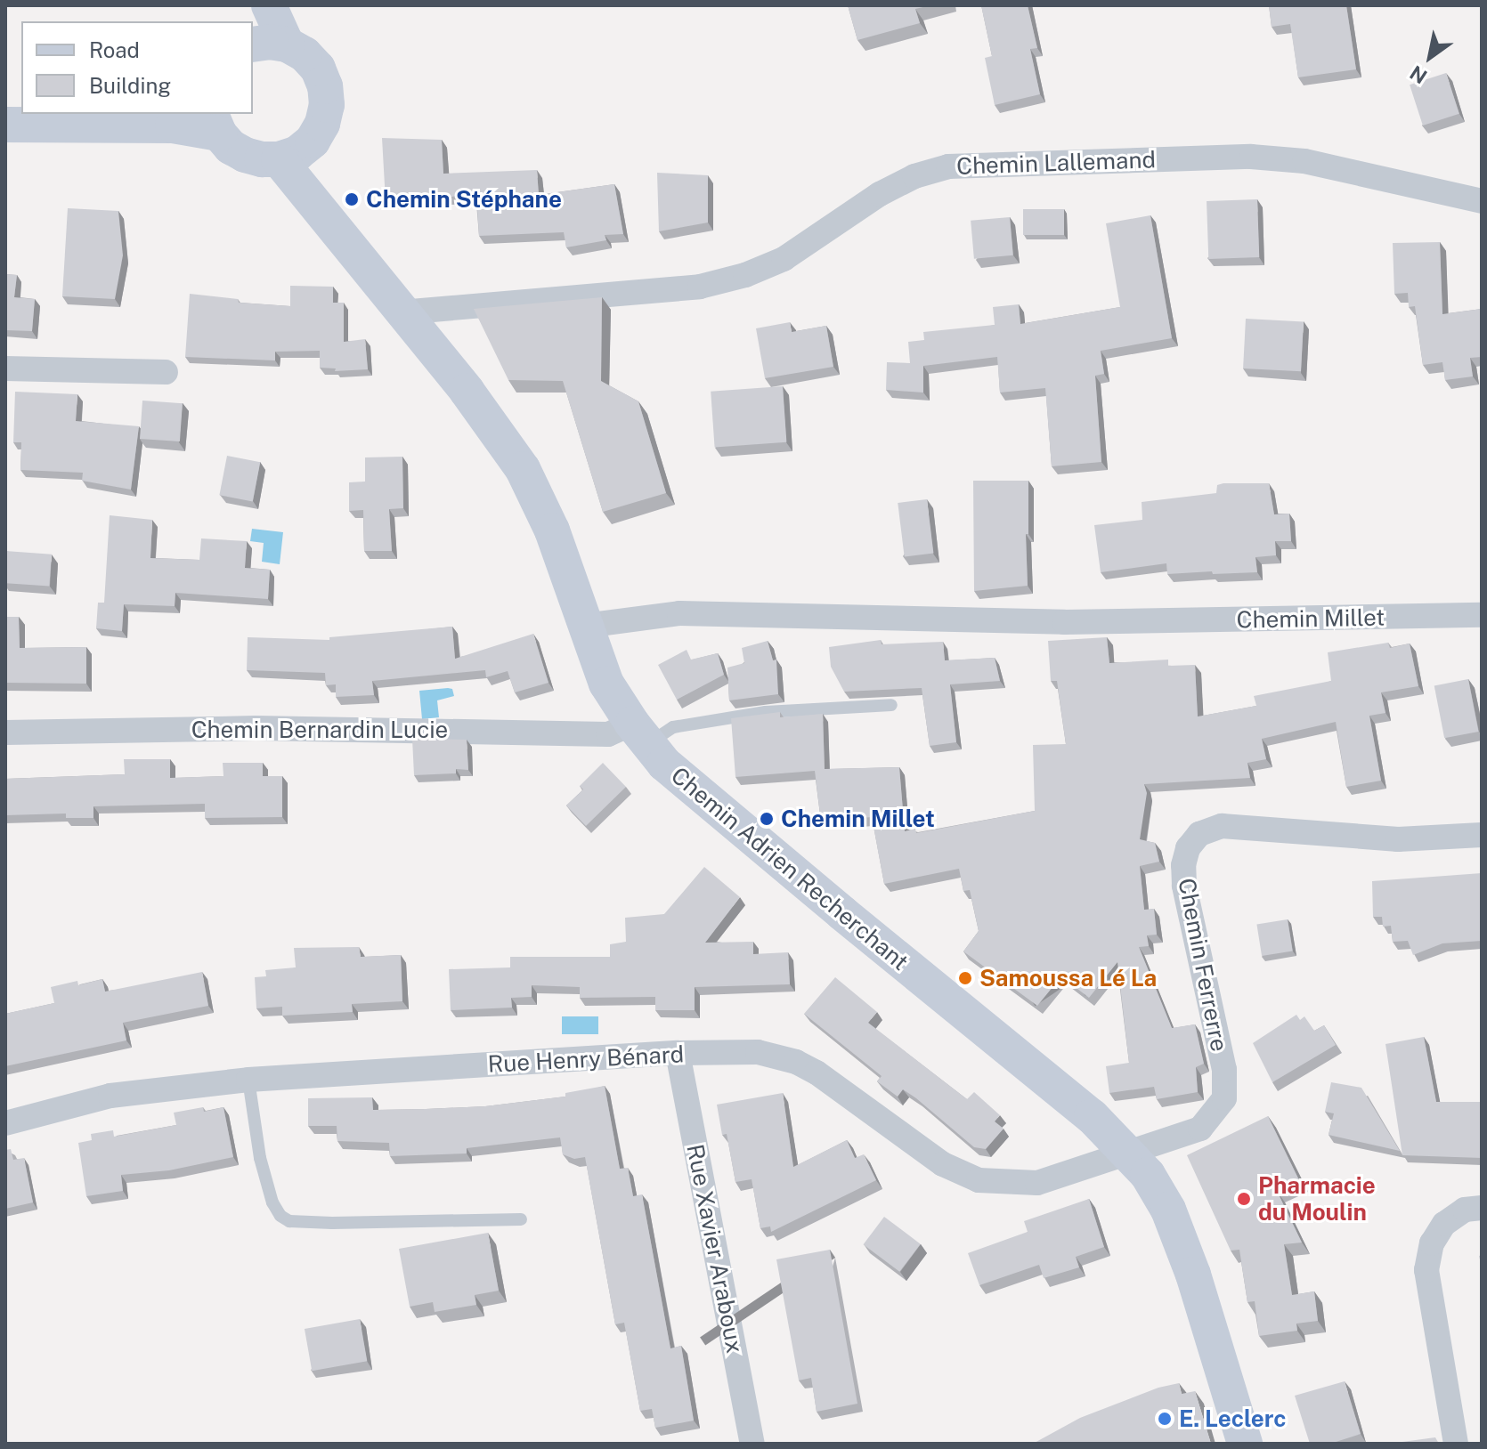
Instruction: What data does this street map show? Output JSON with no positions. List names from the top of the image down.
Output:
{
  "streets": {
    "main road": ["Chemin Adrien Recherchant"],
    "street": [
      "Chemin Lallemand",
      "Chemin Millet",
      "Chemin Bernardin Lucie",
      "Chemin Ferrerre",
      "Rue Henry Bénard",
      "Rue Xavier Araboux"
    ]
  },
  "crossings": [
    ["Chemin Lallemand", "Chemin Adrien Recherchant"],
    ["Chemin Millet", "Chemin Adrien Recherchant"],
    ["Chemin Bernardin Lucie", "Chemin Adrien Recherchant"],
    ["Chemin Adrien Recherchant", "Chemin Ferrerre"],
    ["Chemin Adrien Recherchant", "Rue Henry Bénard"],
    ["Chemin Ferrerre", "Rue Henry Bénard"],
    ["Rue Henry Bénard", "Rue Xavier Araboux"]
  ],
  "places": [
    "Chemin Stéphane",
    "Chemin Millet",
    "Samoussa Lé La",
    "Pharmacie du Moulin",
    "E. Leclerc"
  ],
  "legend": ["Road", "Building"],
  "north": "bottom left"
}
